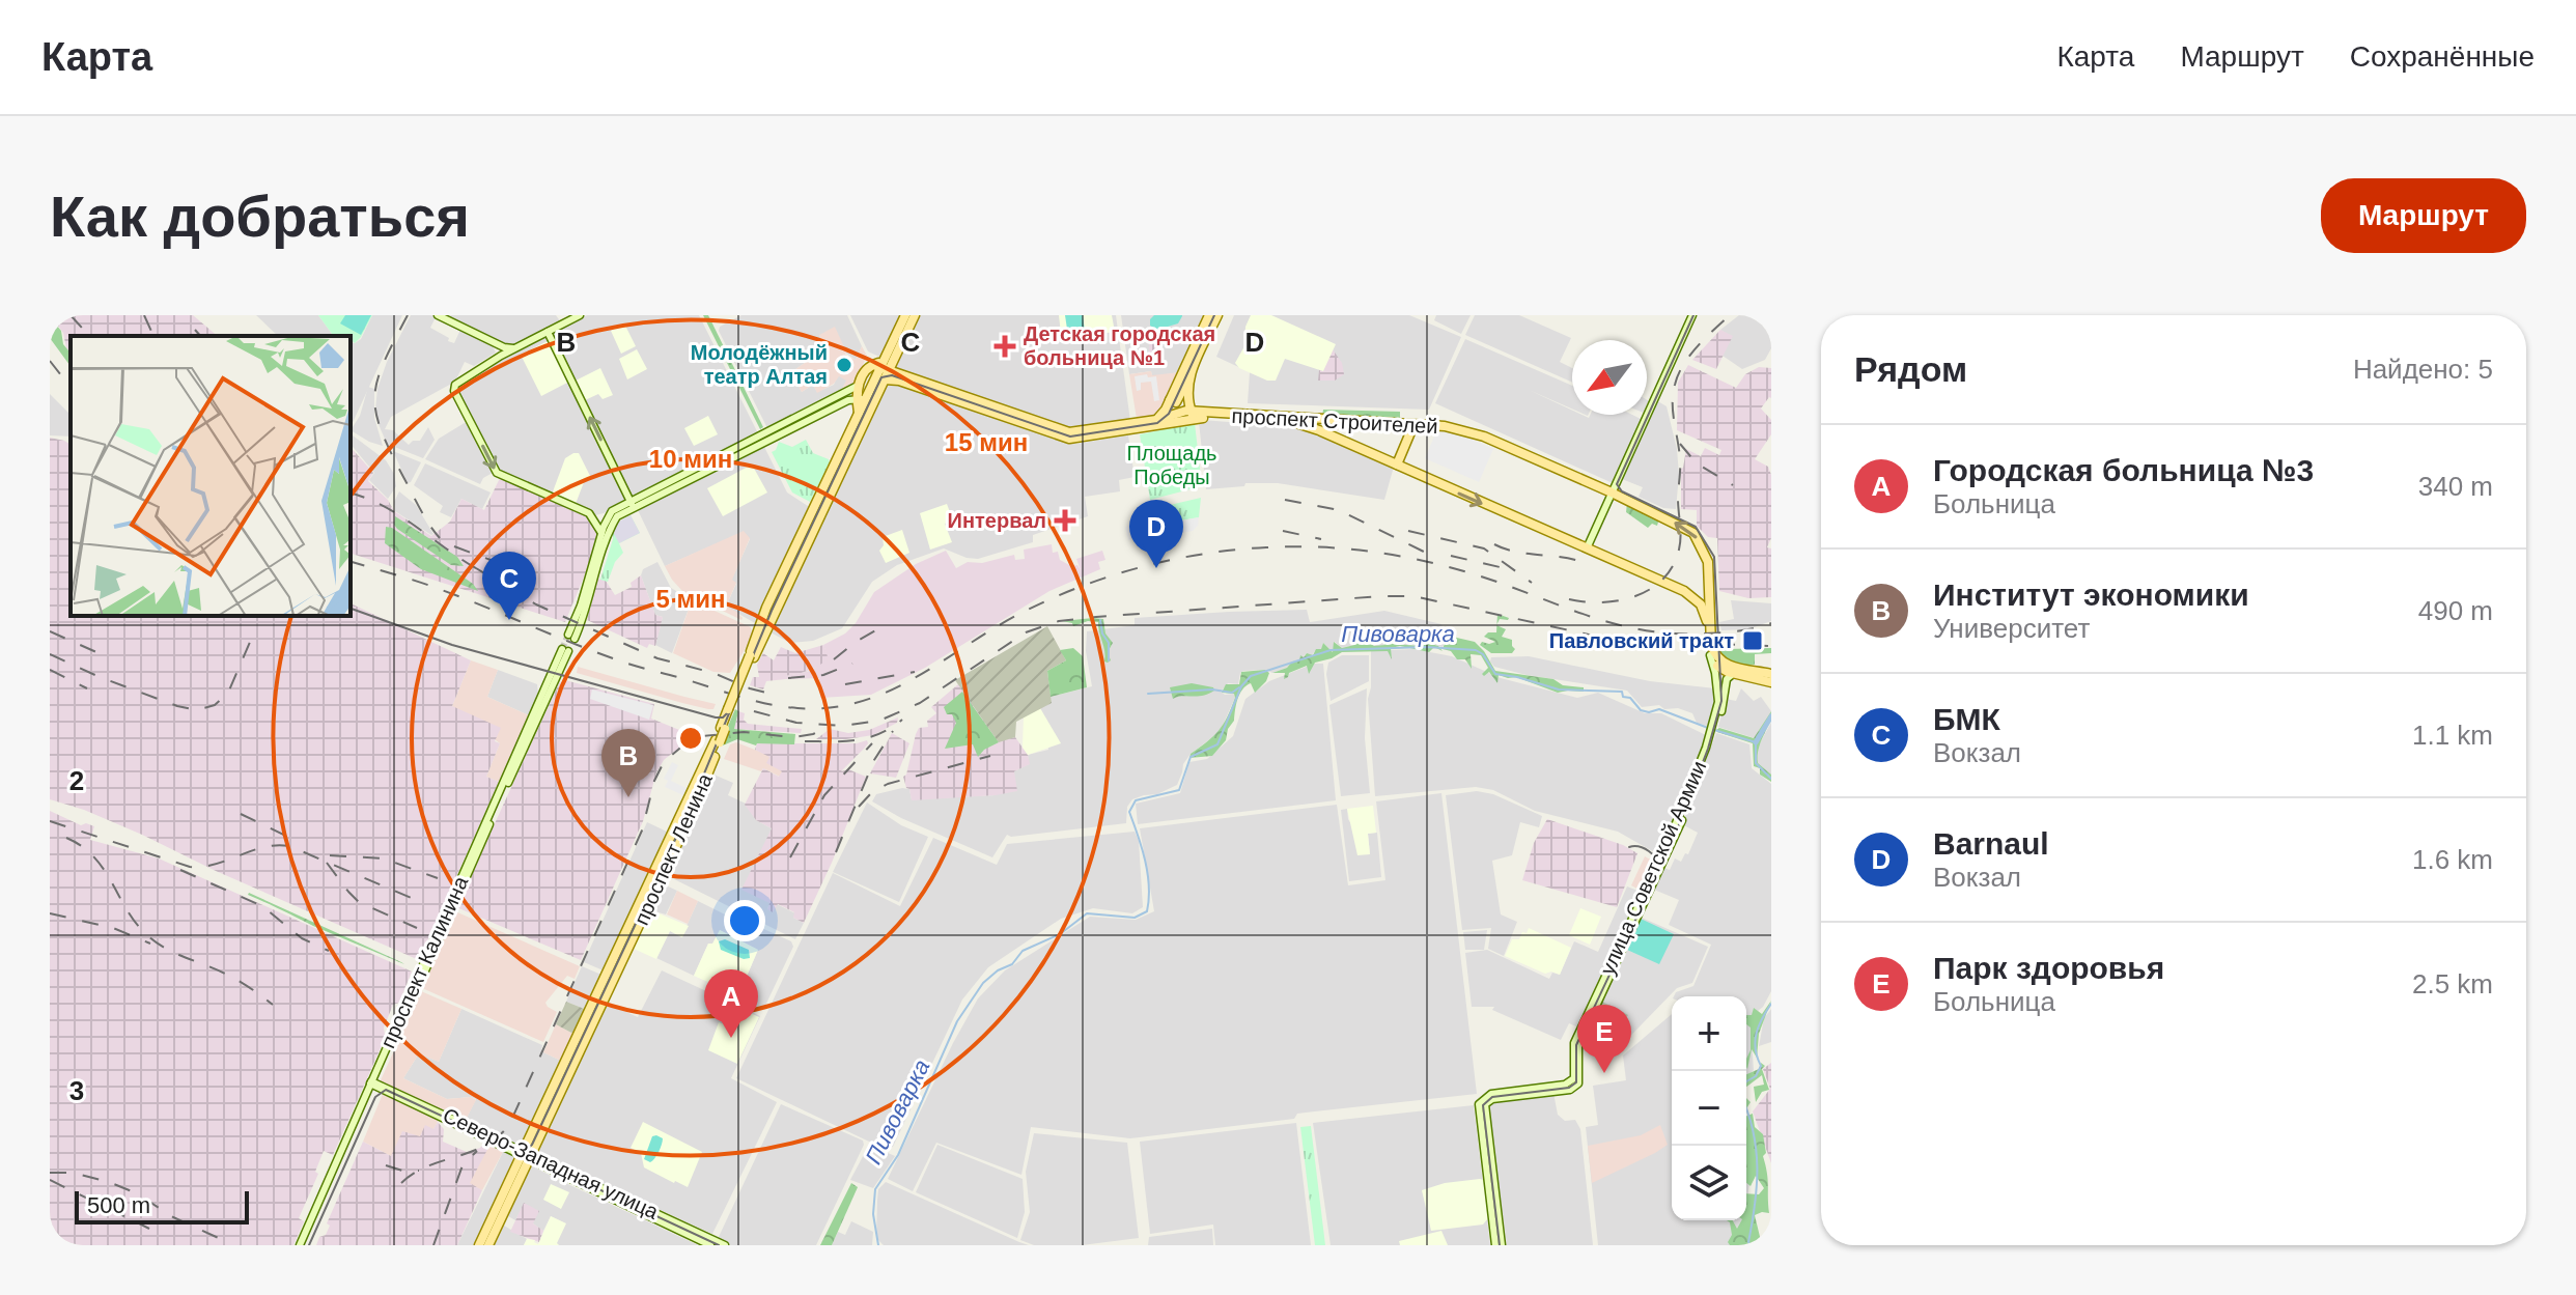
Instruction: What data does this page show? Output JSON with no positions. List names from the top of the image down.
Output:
{
  "streets": {
    "main road": [
      "проспект Строителей",
      "проспект Ленина",
      "улица Советской Армии",
      "проспект Калинина",
      "Северо-Западная улица"
    ]
  },
  "crossings": [
    ["проспект Строителей", "проспект Ленина"],
    ["проспект Строителей", "улица Советской Армии"],
    ["проспект Ленина", "Северо-Западная улица"],
    ["проспект Калинина", "Северо-Западная улица"]
  ],
  "water": ["Пивоварка"],
  "parks": ["Площадь Победы"],
  "places": {
    "health": ["Детская городская больница №1", "Интервал"],
    "other": ["Молодёжный театр Алтая"],
    "transit": ["Павловский тракт"]
  },
  "scale_bar": "500 m",
  "north": "bottom left",
  "page": {
    "header": "Карта",
    "nav": ["Карта", "Маршрут", "Сохранённые"],
    "buttons": "Маршрут",
    "title": "Как добраться",
    "heading": ["Рядом", "Найдено: 5"],
    "list": [
      {
        "mark": "A",
        "name": "Городская больница №3",
        "note": "Больница",
        "value": "340 m"
      },
      {
        "mark": "B",
        "name": "Институт экономики",
        "note": "Университет",
        "value": "490 m"
      },
      {
        "mark": "C",
        "name": "БМК",
        "note": "Вокзал",
        "value": "1.1 km"
      },
      {
        "mark": "D",
        "name": "Barnaul",
        "note": "Вокзал",
        "value": "1.6 km"
      },
      {
        "mark": "E",
        "name": "Парк здоровья",
        "note": "Больница",
        "value": "2.5 km"
      }
    ],
    "pins": [
      "D",
      "C",
      "B",
      "A",
      "E"
    ],
    "map_buttons": ["+", "−"],
    "scale": "500 m"
  },
  "grid": {
    "columns": ["B", "C", "D"],
    "rows": ["2", "3"]
  },
  "rings": ["15 мин", "10 мин", "5 мин"]
}
